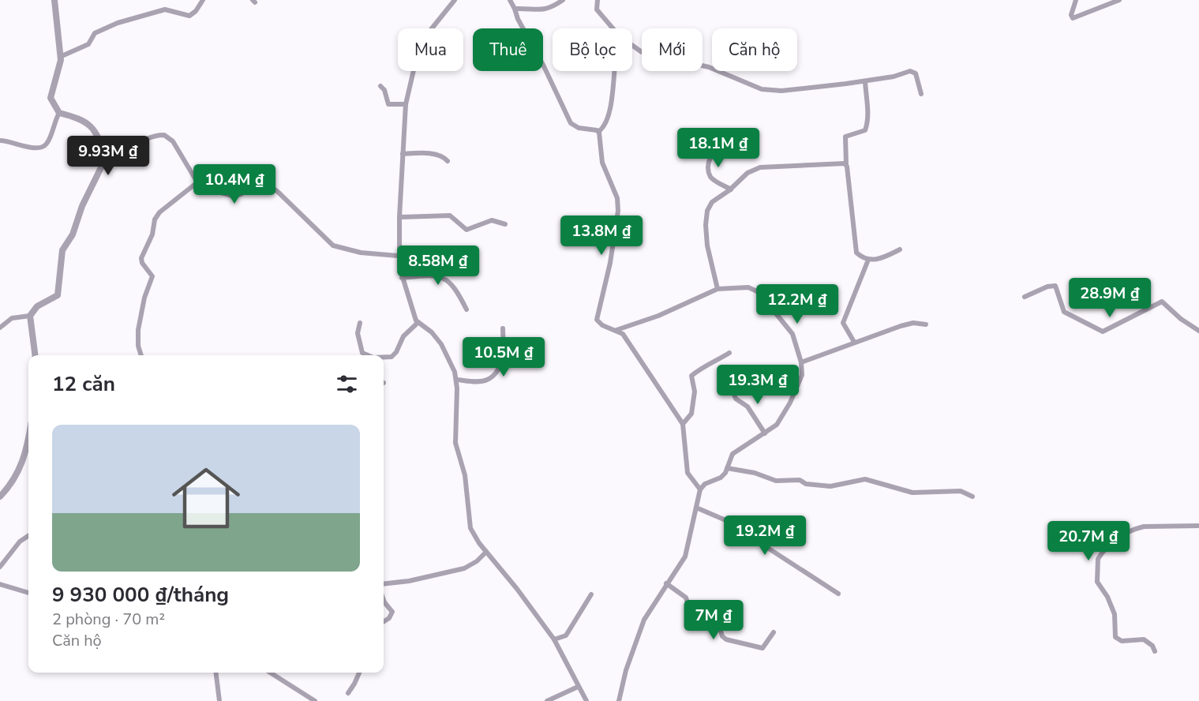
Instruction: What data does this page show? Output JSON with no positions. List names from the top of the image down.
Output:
{
  "page": {
    "chip": [
      "Mua",
      "Thuê",
      "Bộ lọc",
      "Mới",
      "Căn hộ"
    ],
    "price": [
      "18.1M ₫",
      "9.93M ₫",
      "10.4M ₫",
      "13.8M ₫",
      "8.58M ₫",
      "28.9M ₫",
      "12.2M ₫",
      "10.5M ₫",
      "19.3M ₫",
      "19.2M ₫",
      "20.7M ₫",
      "7M ₫"
    ],
    "heading": "12 căn",
    "list": [
      {
        "name": "9 930 000 ₫/tháng",
        "note": "2 phòng · 70 m² · Căn hộ"
      }
    ]
  }
}
